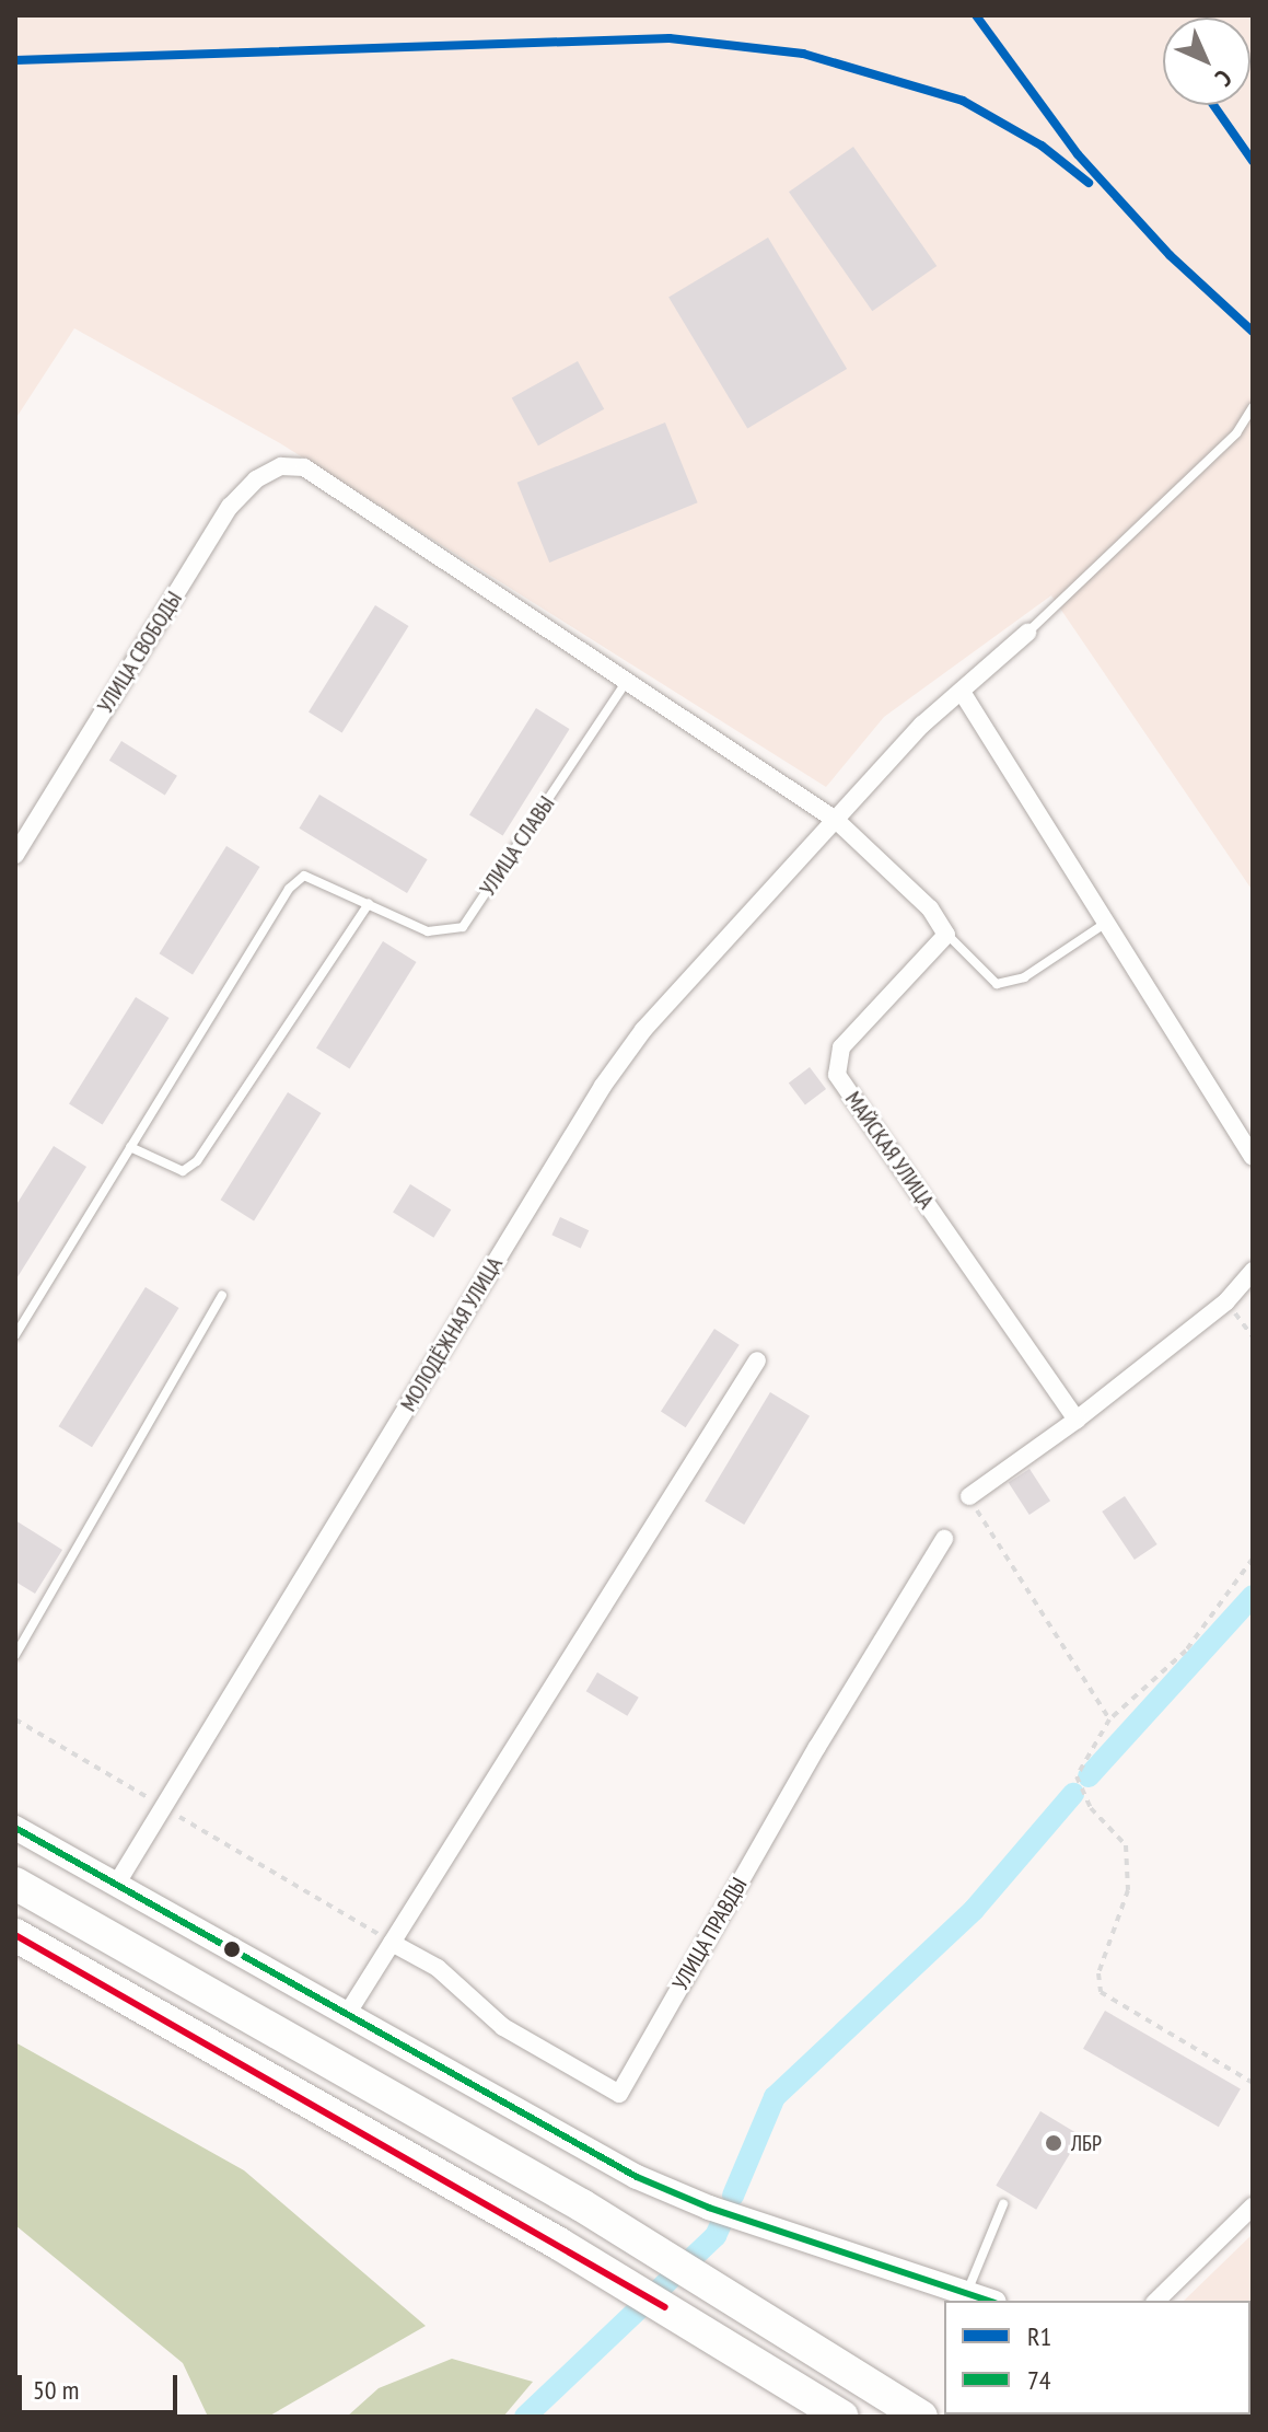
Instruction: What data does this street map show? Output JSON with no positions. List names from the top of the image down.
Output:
{
  "streets": {
    "street": [
      "УЛИЦА СВОБОДЫ",
      "МАЙСКАЯ УЛИЦА",
      "МОЛОДЁЖНАЯ УЛИЦА",
      "УЛИЦА ПРАВДЫ"
    ],
    "lane": ["УЛИЦА СЛАВЫ"]
  },
  "crossings": [
    ["УЛИЦА СВОБОДЫ", "УЛИЦА СЛАВЫ"]
  ],
  "places": ["ЛБР"],
  "lines": ["transit line R1", "transit line 74"],
  "legend": ["R1", "74"],
  "scale_bar": "50 m",
  "north": "bottom right"
}
